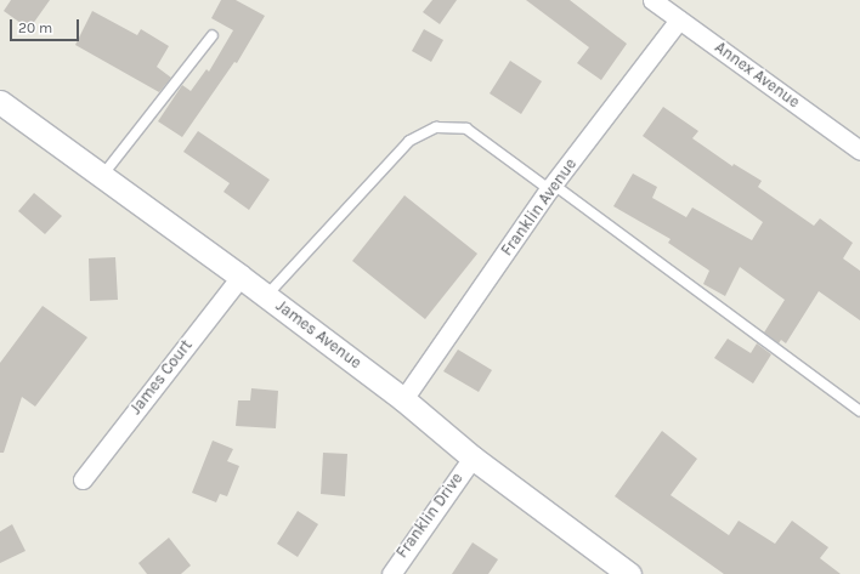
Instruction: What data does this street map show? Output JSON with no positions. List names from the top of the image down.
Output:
{
  "streets": {
    "street": [
      "Annex Avenue",
      "Franklin Avenue",
      "James Avenue",
      "James Court",
      "Franklin Drive"
    ]
  },
  "crossings": [
    ["Annex Avenue", "Franklin Avenue"],
    ["Franklin Avenue", "James Avenue"],
    ["James Avenue", "James Court"],
    ["James Avenue", "Franklin Drive"]
  ],
  "scale_bar": "20 m"
}
